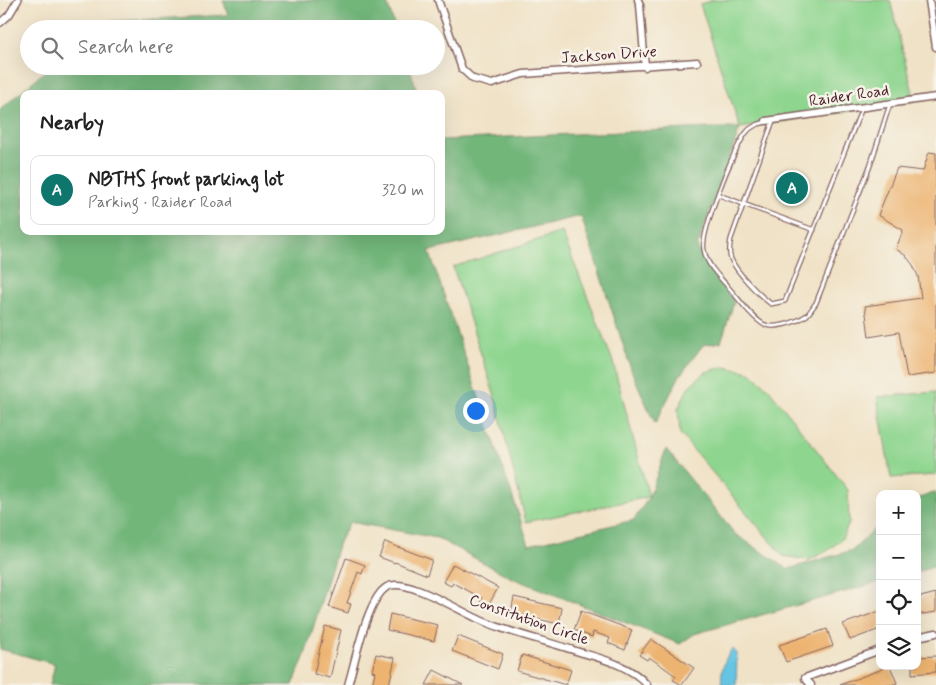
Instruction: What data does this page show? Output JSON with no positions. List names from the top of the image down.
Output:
{
  "streets": {
    "street": ["Jackson Drive", "Raider Road", "Constitution Circle"]
  },
  "page": {
    "search": "Search here",
    "heading": "Nearby",
    "list": [
      {
        "mark": "A",
        "name": "NBTHS front parking lot",
        "note": "Parking · Raider Road",
        "value": "320 m"
      }
    ],
    "pins": "A",
    "map_buttons": ["+", "−"]
  }
}
